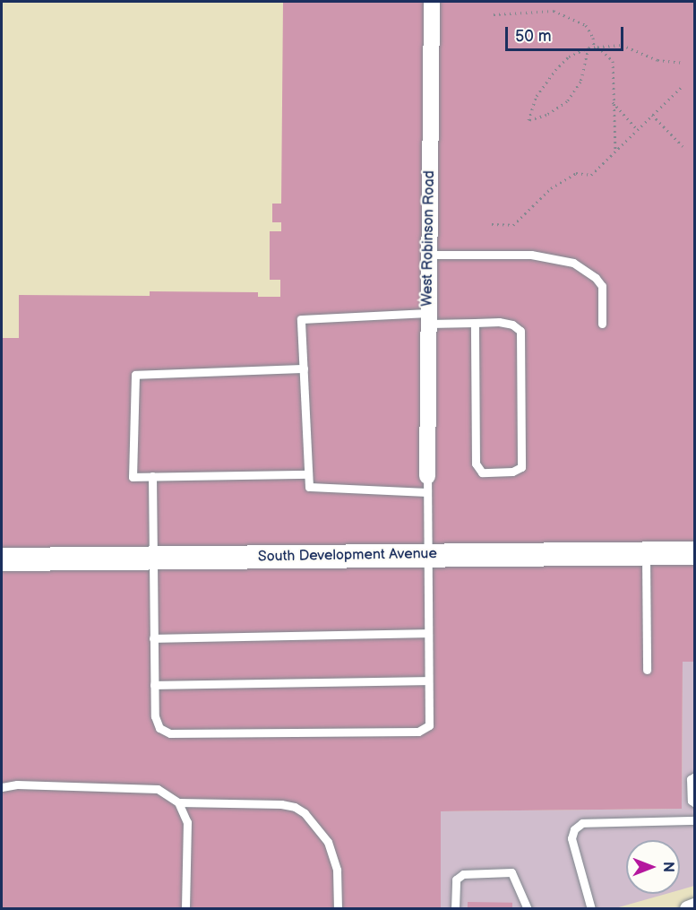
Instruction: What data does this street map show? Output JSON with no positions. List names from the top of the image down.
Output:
{
  "streets": {
    "street": ["West Robinson Road", "South Development Avenue"]
  },
  "scale_bar": "50 m",
  "north": "right"
}
